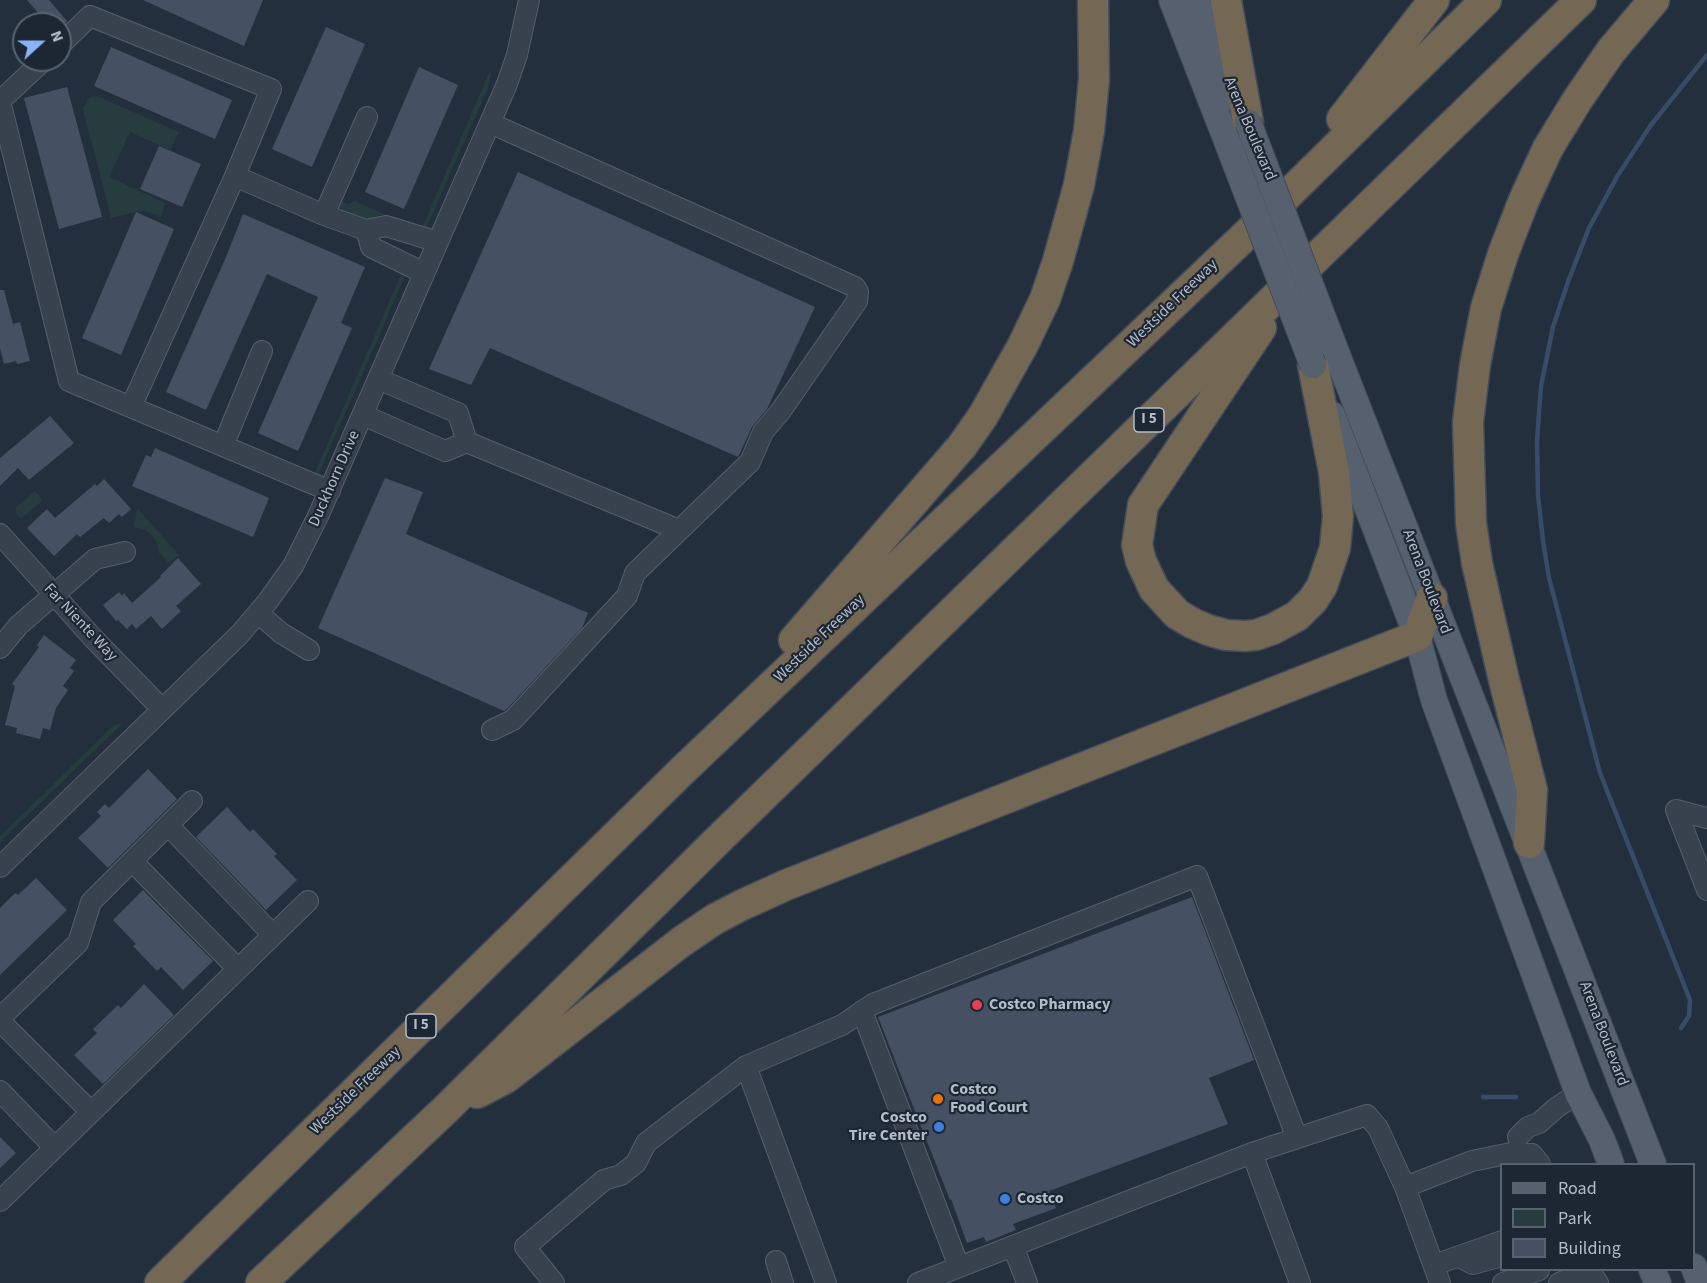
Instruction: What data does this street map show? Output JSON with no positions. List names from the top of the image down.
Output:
{
  "streets": {
    "highway": ["Westside Freeway", "I 5"],
    "main road": ["Arena Boulevard"],
    "street": ["Duckhorn Drive", "Far Niente Way"]
  },
  "crossings": [
    ["Duckhorn Drive", "Far Niente Way"]
  ],
  "places": [
    "Costco Pharmacy",
    "Costco Food Court",
    "Costco Tire Center",
    "Costco"
  ],
  "legend": ["Road", "Park", "Building"],
  "north": "right"
}
